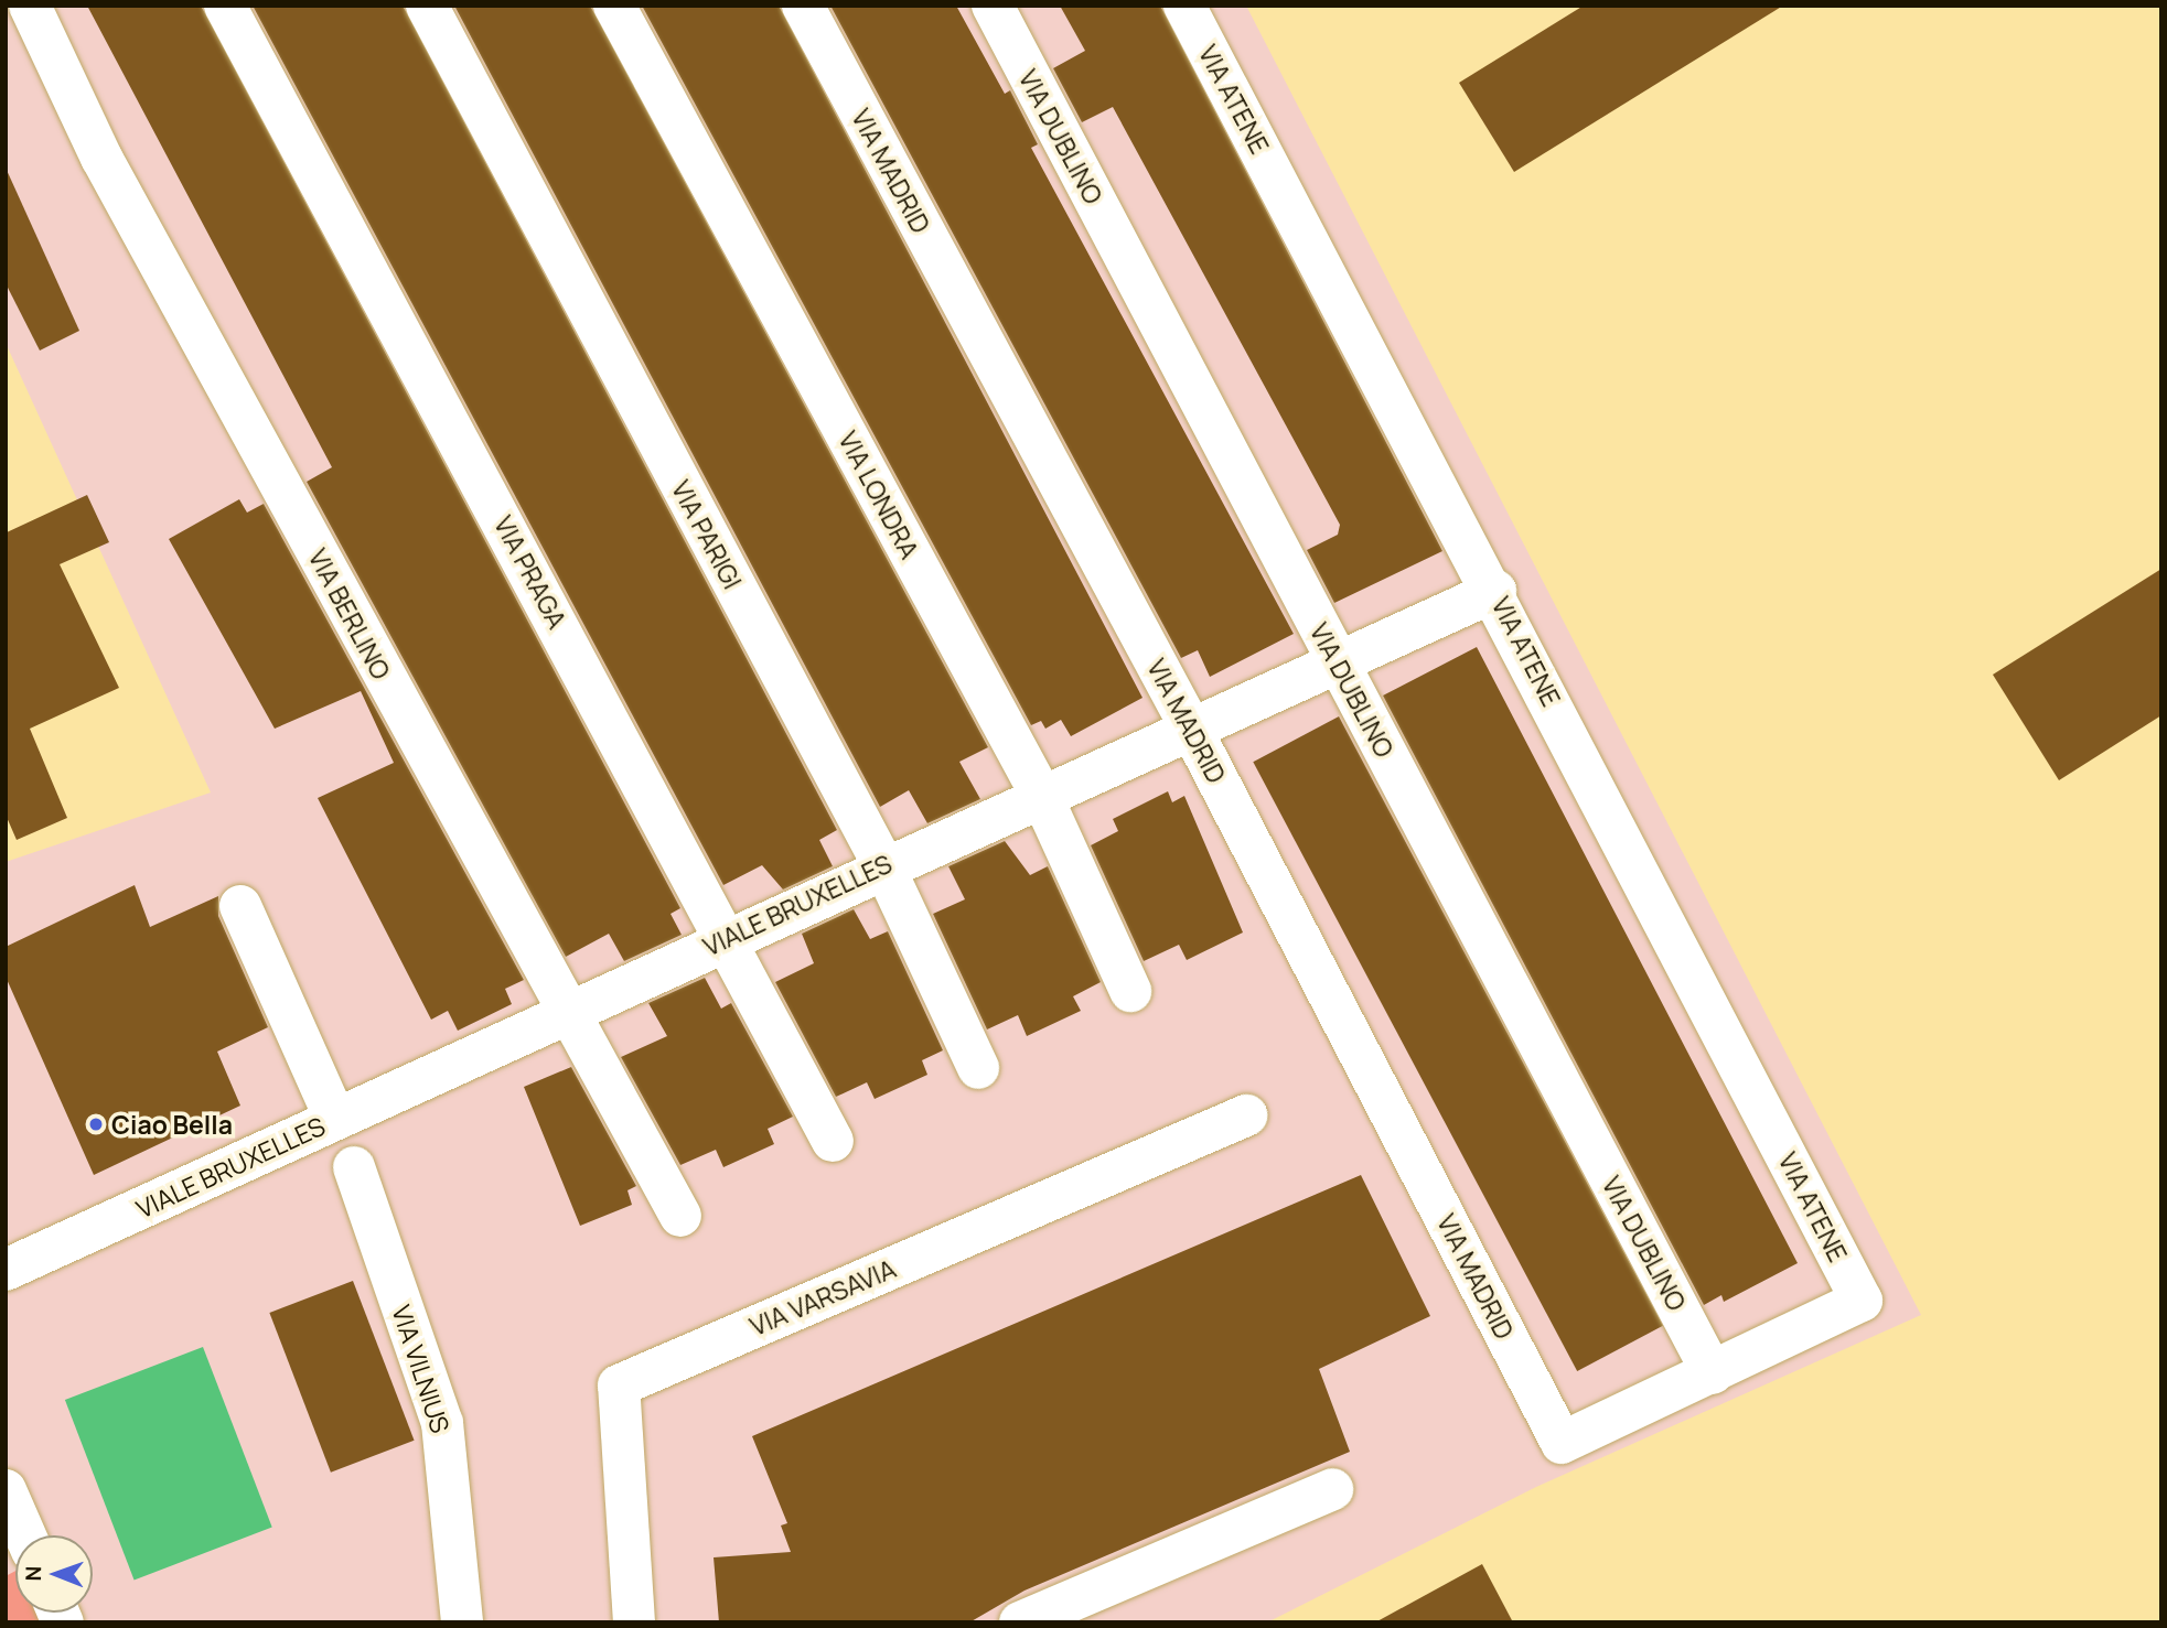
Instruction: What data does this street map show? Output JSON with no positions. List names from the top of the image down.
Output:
{
  "streets": {
    "lane": [
      "VIA ATENE",
      "VIA DUBLINO",
      "VIA MADRID",
      "VIA LONDRA",
      "VIA PARIGI",
      "VIA PRAGA",
      "VIA BERLINO",
      "VIALE BRUXELLES",
      "VIA VARSAVIA",
      "VIA VILNIUS"
    ]
  },
  "crossings": [
    ["VIA ATENE", "VIA DUBLINO"],
    ["VIA ATENE", "VIA MADRID"],
    ["VIA ATENE", "VIALE BRUXELLES"],
    ["VIA DUBLINO", "VIA MADRID"],
    ["VIA DUBLINO", "VIALE BRUXELLES"],
    ["VIA MADRID", "VIALE BRUXELLES"],
    ["VIA LONDRA", "VIALE BRUXELLES"],
    ["VIA PARIGI", "VIALE BRUXELLES"],
    ["VIA PRAGA", "VIALE BRUXELLES"],
    ["VIA BERLINO", "VIALE BRUXELLES"]
  ],
  "places": ["Ciao Bella"],
  "north": "left"
}
